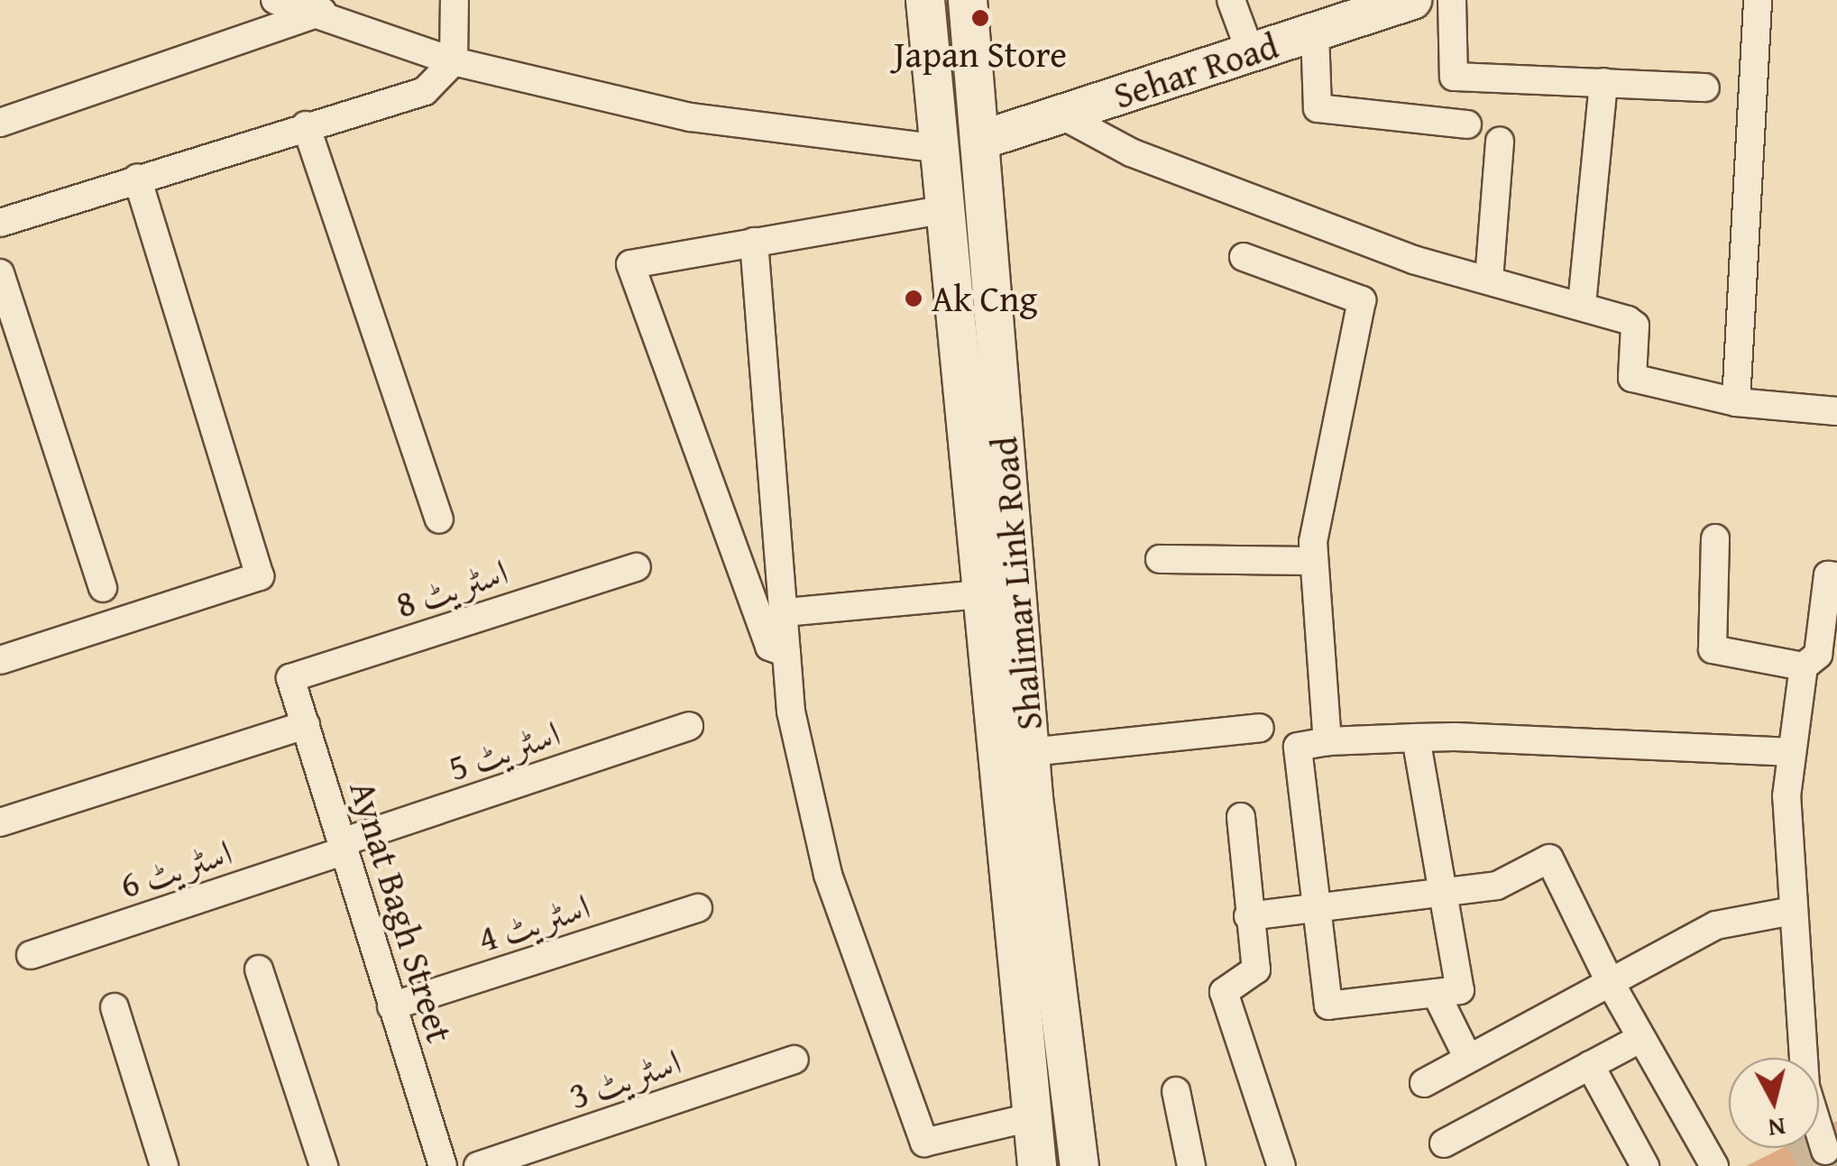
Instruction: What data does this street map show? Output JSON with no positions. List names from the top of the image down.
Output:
{
  "streets": {
    "main road": ["Sehar Road", "Shalimar Link Road"],
    "street": [
      "اسٹریٹ 8",
      "اسٹریٹ 5",
      "اسٹریٹ 6",
      "Aynat Bagh Street",
      "اسٹریٹ 4",
      "اسٹریٹ 3"
    ]
  },
  "crossings": [
    ["Sehar Road", "Shalimar Link Road"],
    ["اسٹریٹ 8", "Aynat Bagh Street"],
    ["اسٹریٹ 5", "اسٹریٹ 6"],
    ["اسٹریٹ 5", "Aynat Bagh Street"],
    ["اسٹریٹ 6", "Aynat Bagh Street"],
    ["Aynat Bagh Street", "اسٹریٹ 4"]
  ],
  "places": ["Japan Store", "Ak Cng"],
  "north": "bottom"
}
